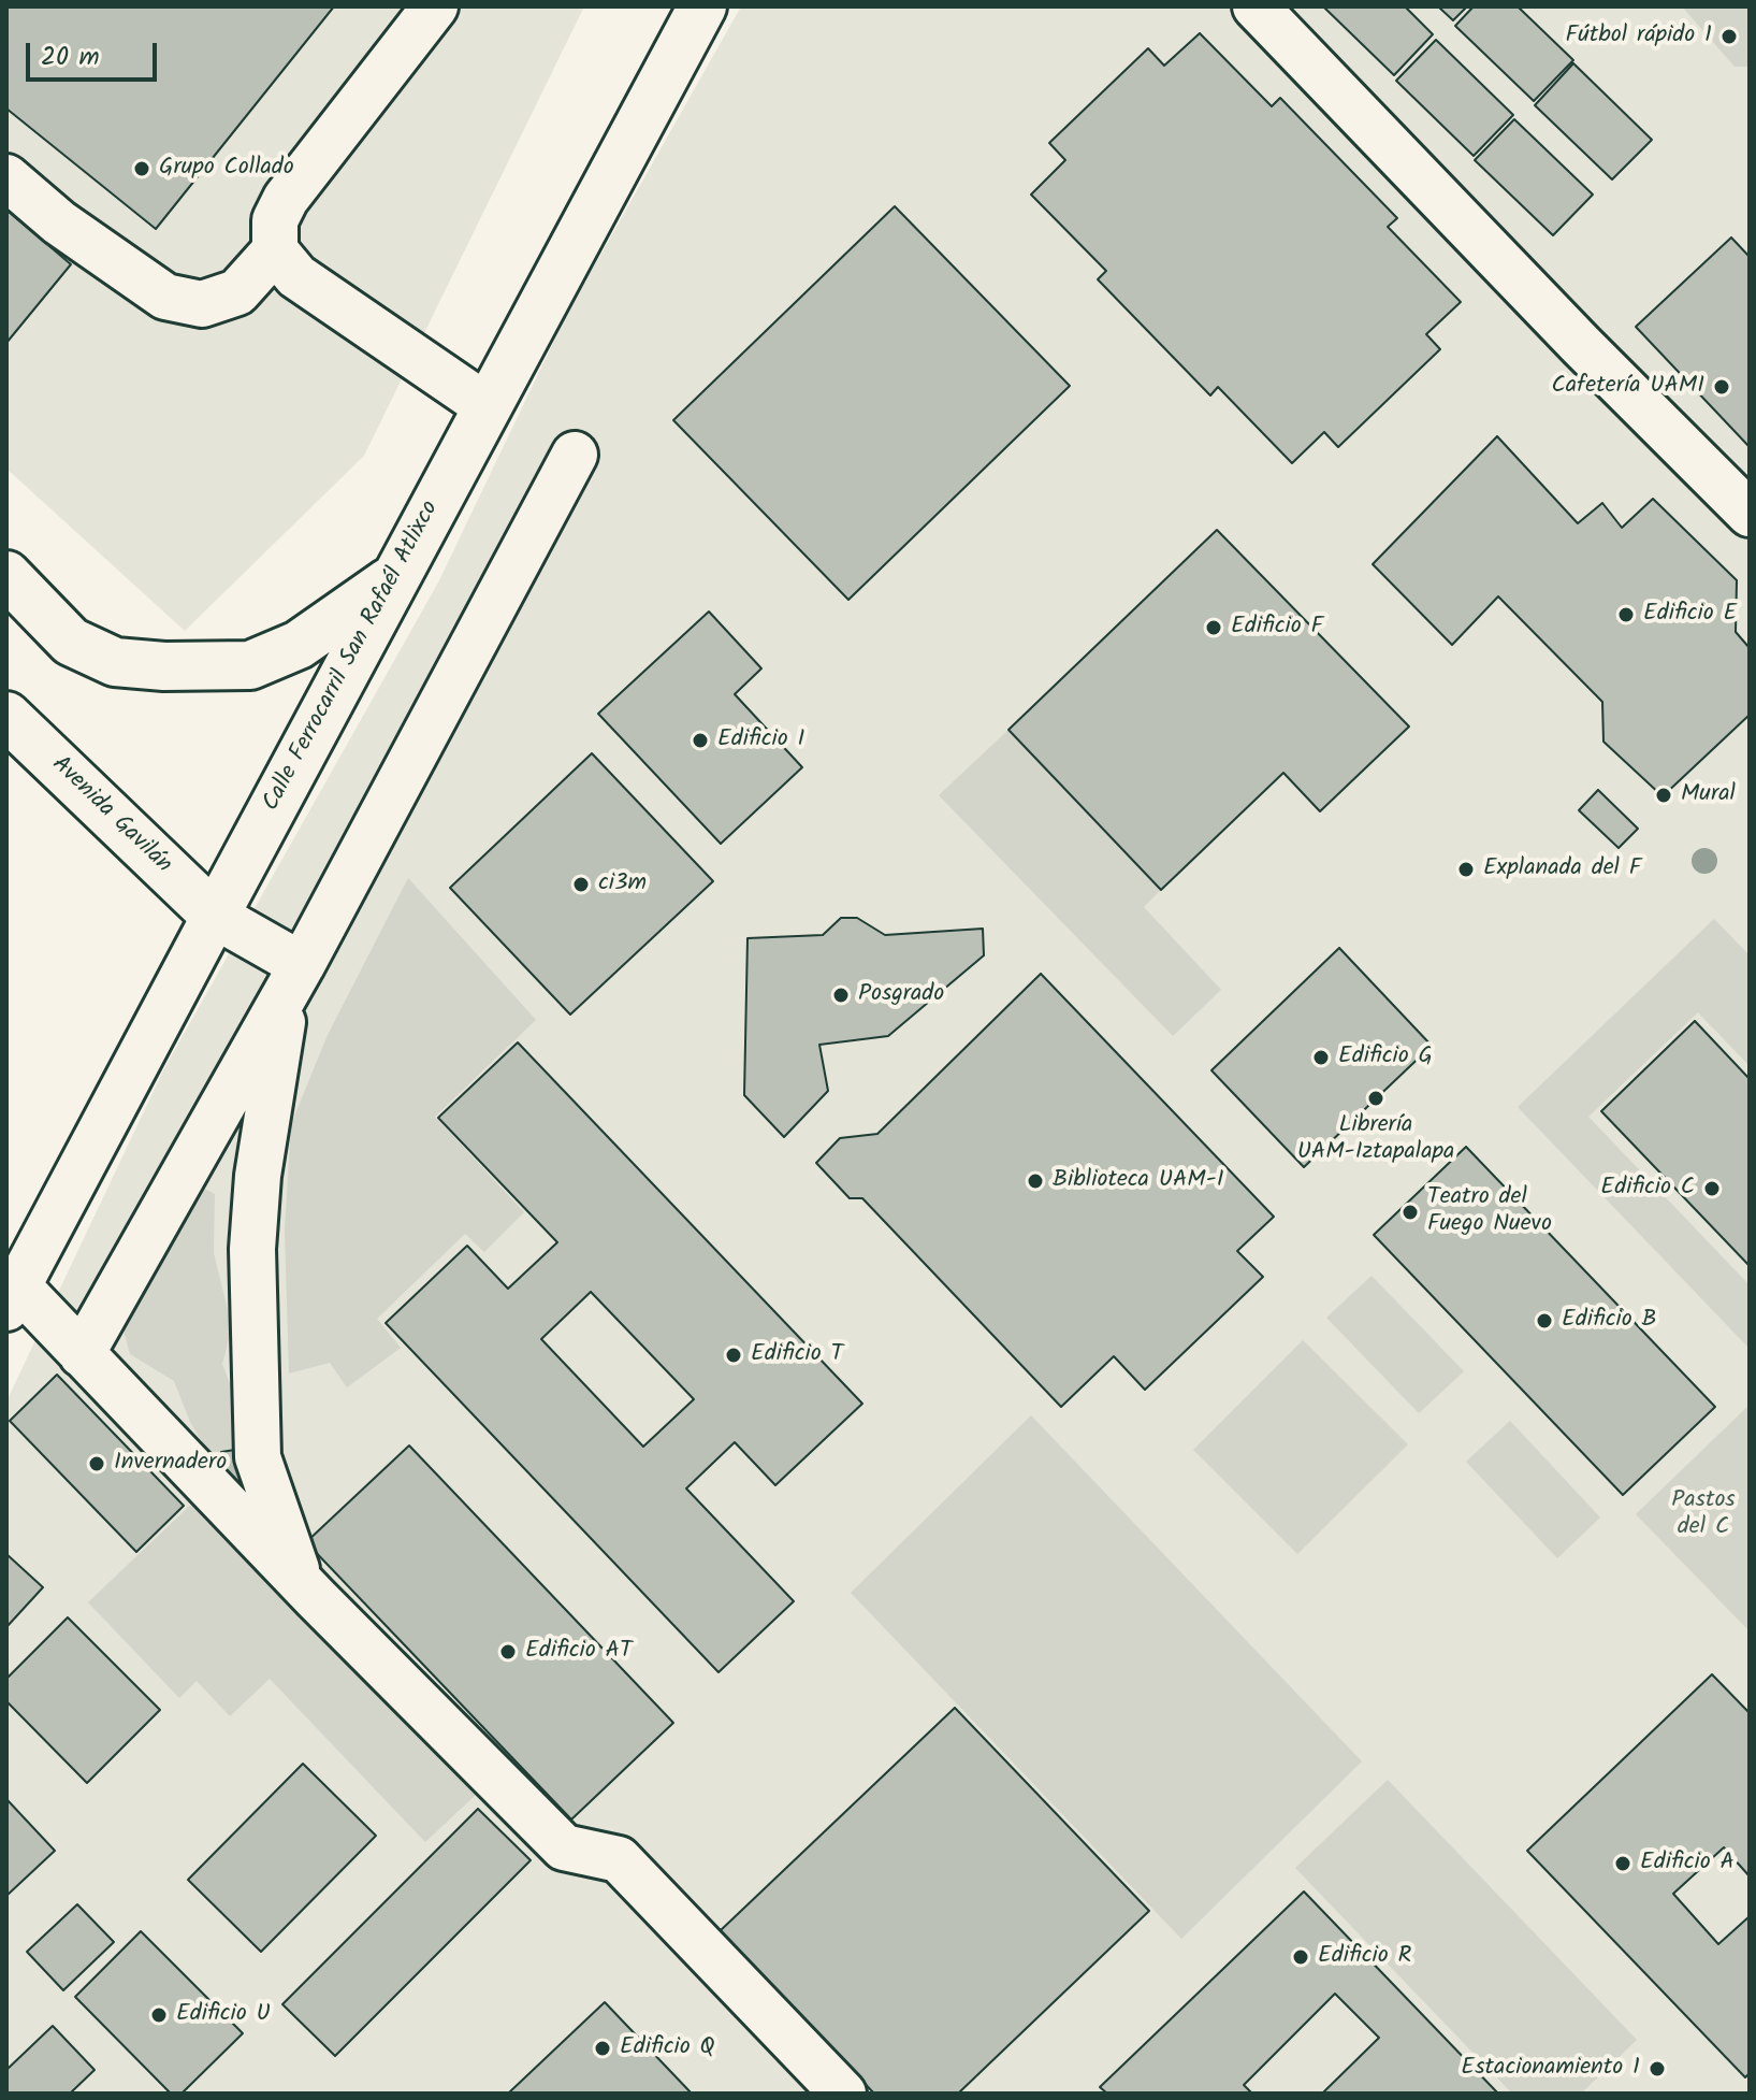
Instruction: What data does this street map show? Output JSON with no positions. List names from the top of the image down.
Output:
{
  "streets": {
    "main road": ["Calle Ferrocarril San Rafaél Atlixco", "Avenida Gavilán"]
  },
  "crossings": [
    ["Calle Ferrocarril San Rafaél Atlixco", "Avenida Gavilán"]
  ],
  "parks": ["Pastos del C"],
  "places": [
    "Fútbol rápido 1",
    "Grupo Collado",
    "Cafetería UAMI",
    "Edificio E",
    "Edificio F",
    "Edificio I",
    "Mural",
    "Explanada del F",
    "ci3m",
    "Posgrado",
    "Edificio G",
    "Librería UAM-Iztapalapa",
    "Biblioteca UAM-I",
    "Edificio C",
    "Teatro del Fuego Nuevo",
    "Edificio B",
    "Edificio T",
    "Invernadero",
    "Edificio AT",
    "Edificio A",
    "Edificio R",
    "Edificio U",
    "Edificio Q",
    "Estacionamiento 1"
  ],
  "scale_bar": "20 m"
}
